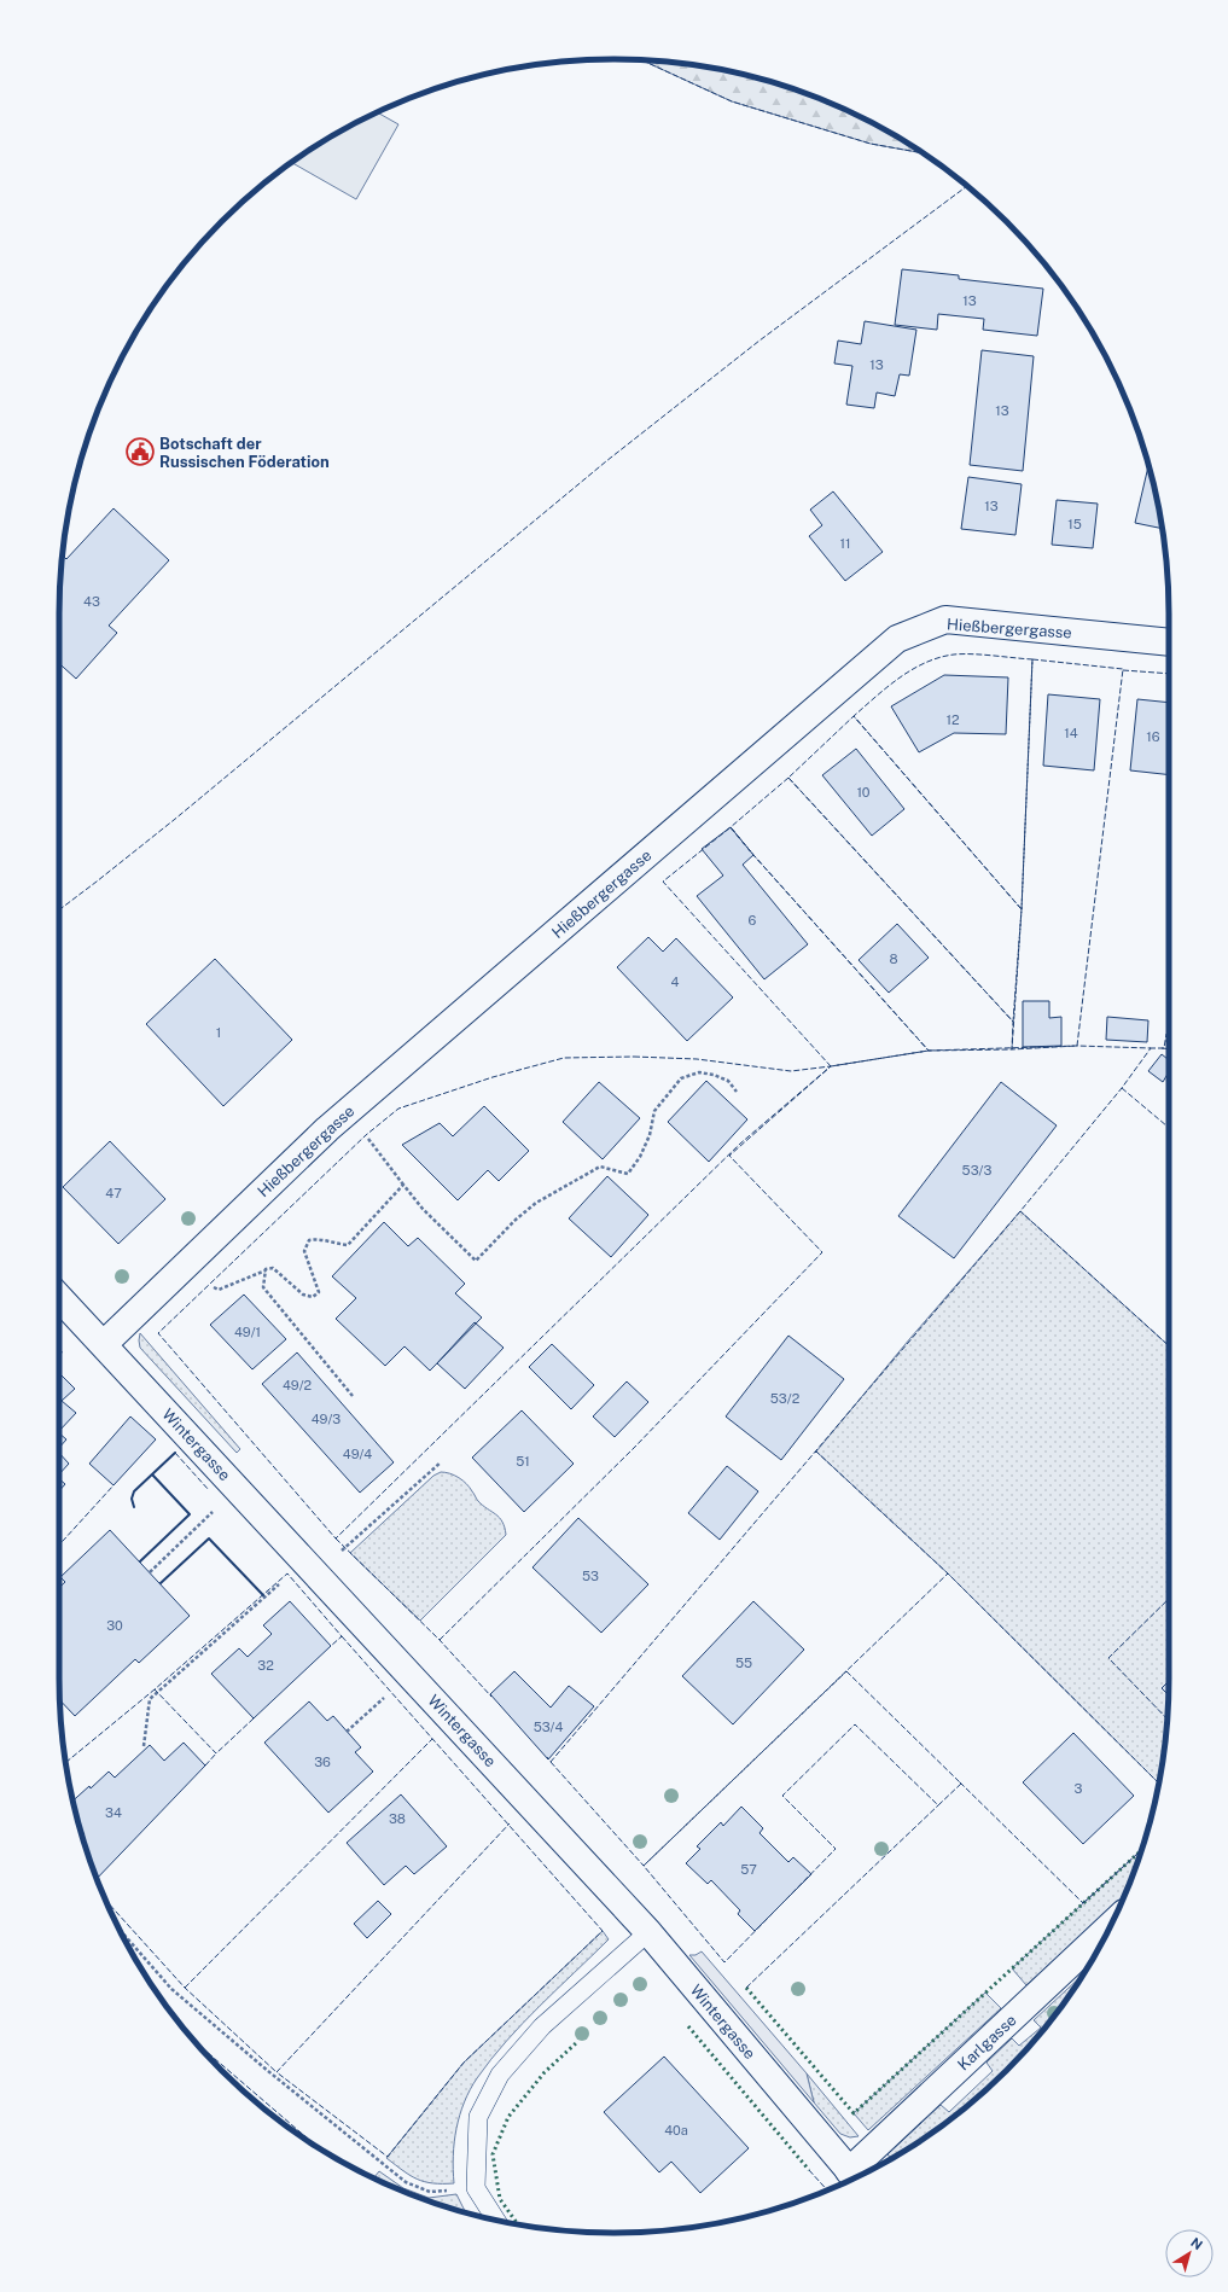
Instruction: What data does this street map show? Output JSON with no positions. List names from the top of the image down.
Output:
{
  "streets": {
    "street": ["Hießbergergasse", "Wintergasse", "Karlgasse"]
  },
  "crossings": [
    ["Hießbergergasse", "Wintergasse"],
    ["Wintergasse", "Karlgasse"]
  ],
  "places": {
    "public building": ["Botschaft der Russischen Föderation"]
  },
  "house_numbers": [
    "13",
    "13",
    "13",
    "13",
    "15",
    "11",
    "43",
    "12",
    "14",
    "16",
    "10",
    "6",
    "8",
    "4",
    "1",
    "53/3",
    "47",
    "49/1",
    "49/2",
    "53/2",
    "49/3",
    "49/4",
    "51",
    "53",
    "30",
    "55",
    "32",
    "53/4",
    "36",
    "3",
    "34",
    "38",
    "57",
    "40a"
  ],
  "north": "top right"
}
